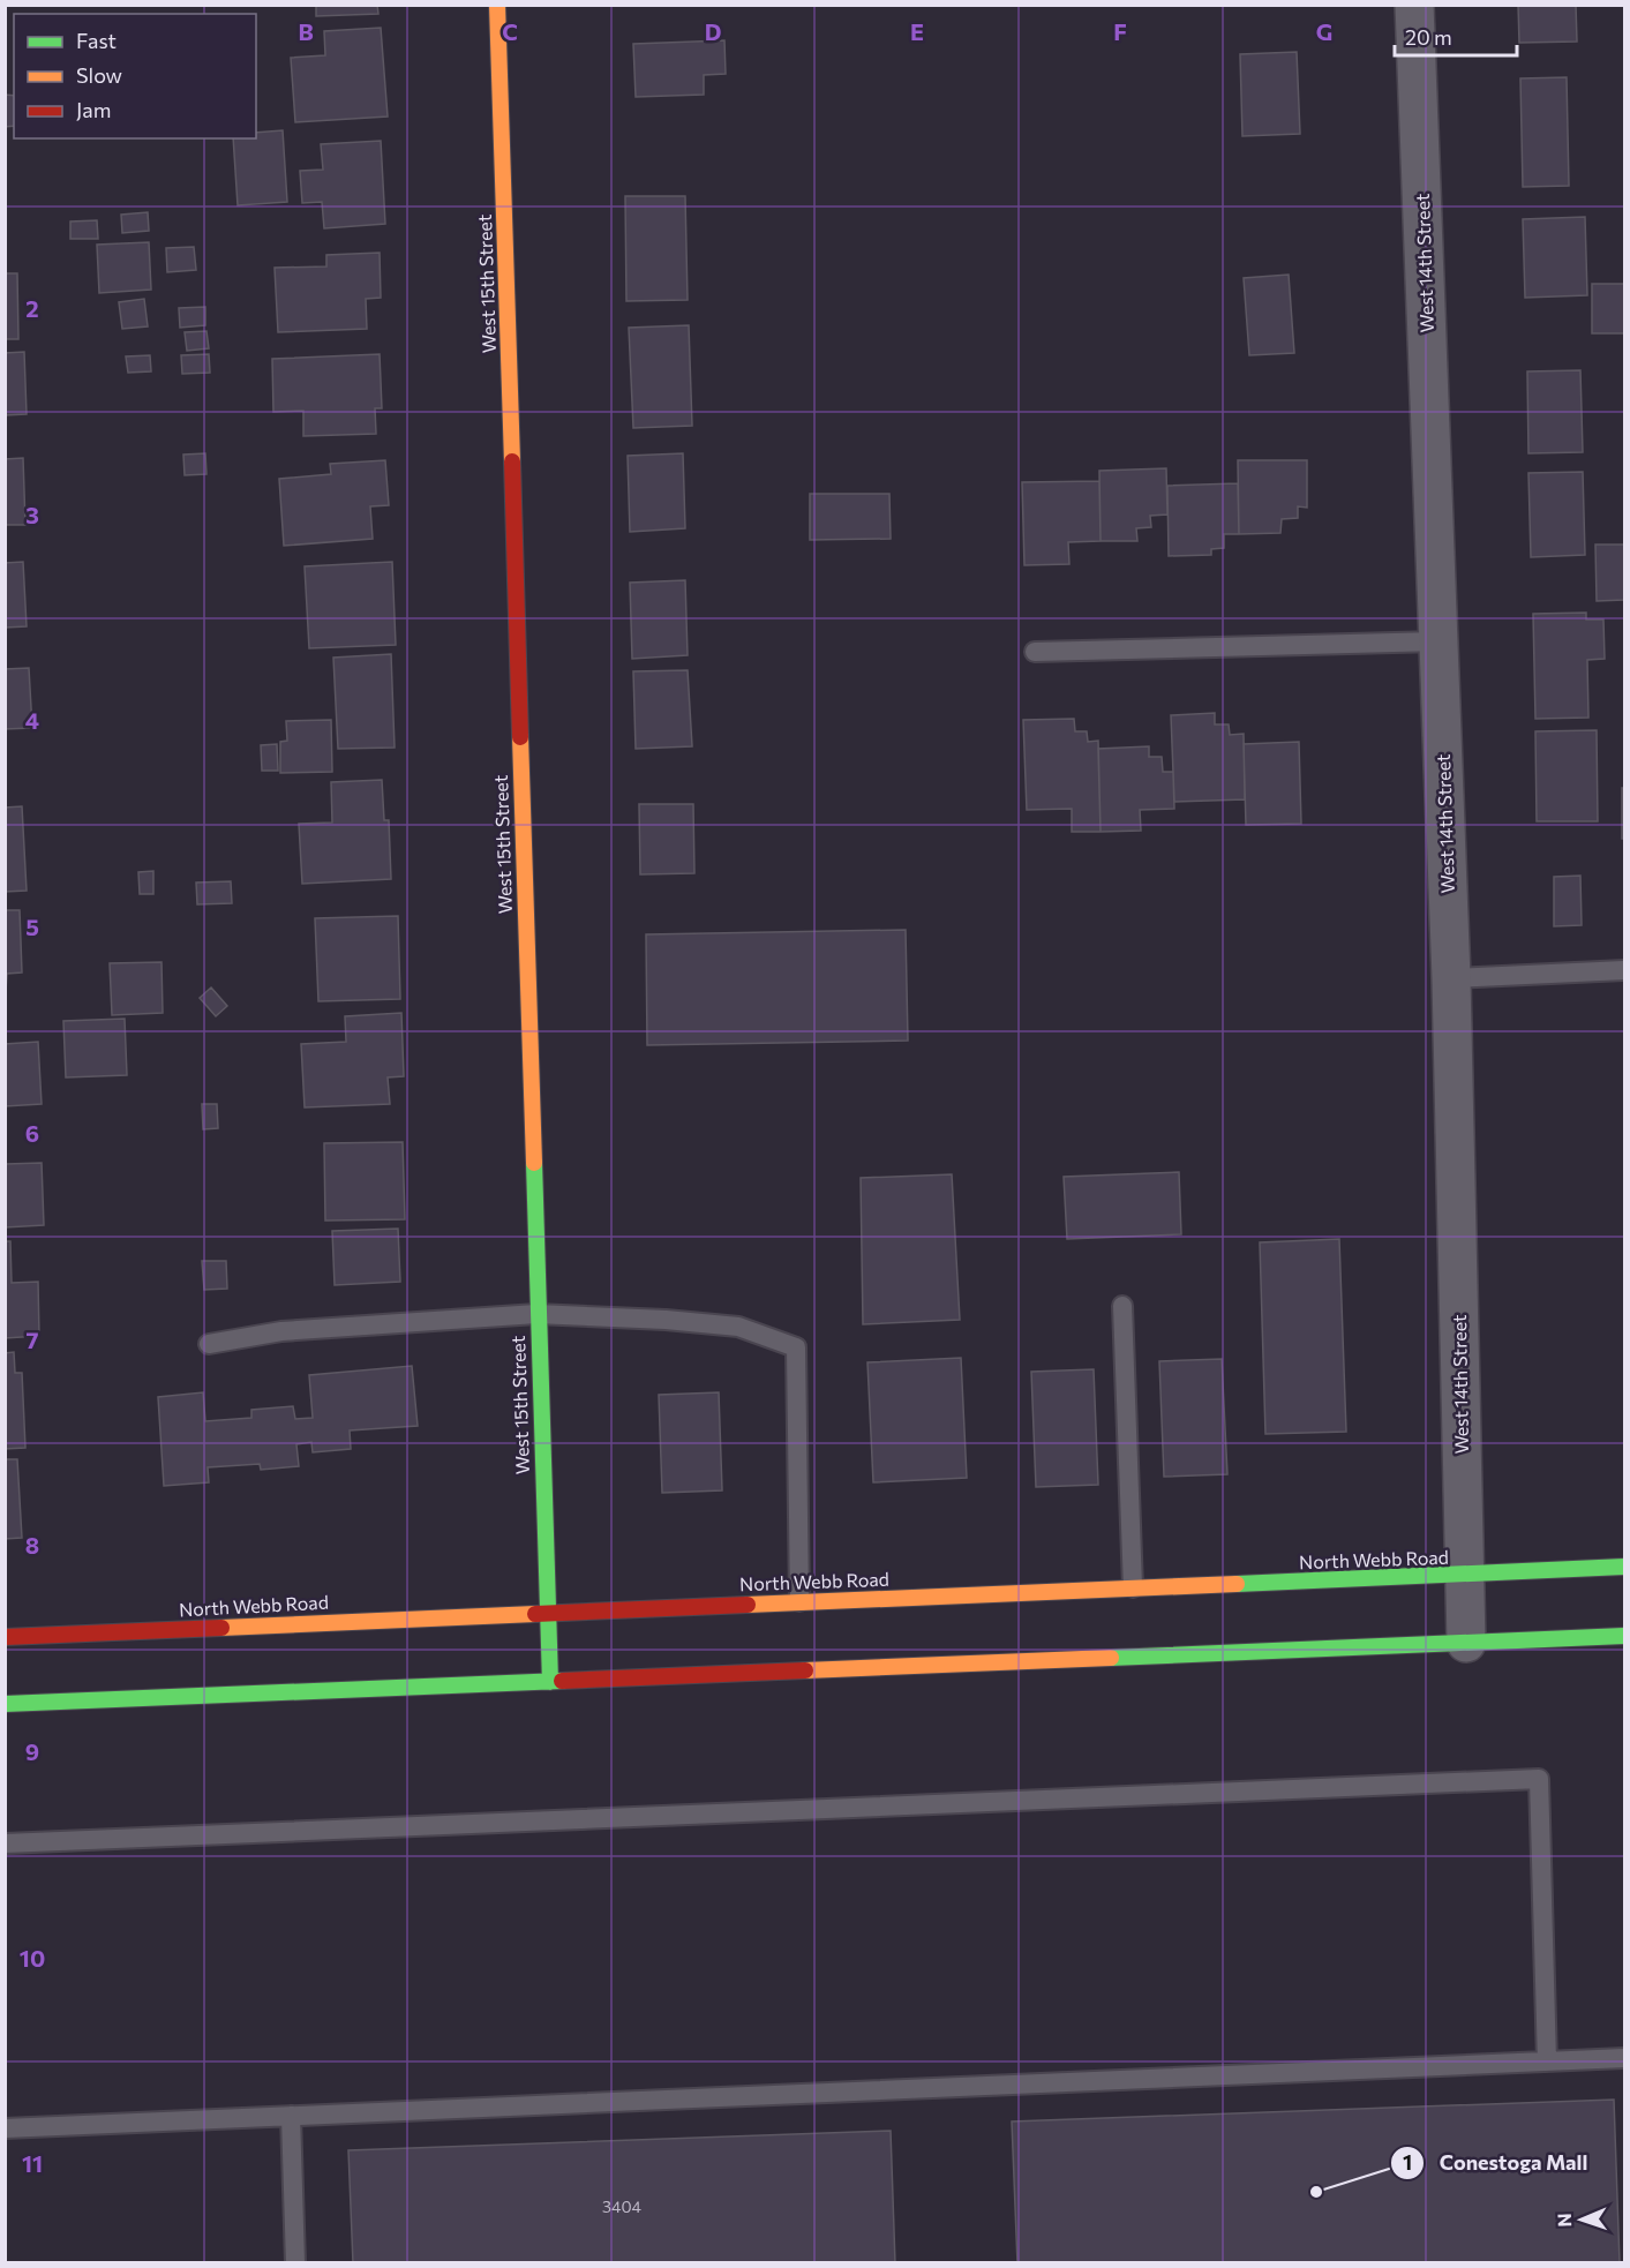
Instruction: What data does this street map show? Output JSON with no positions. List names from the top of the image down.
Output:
{
  "streets": {
    "main road": ["West 15th Street", "North Webb Road"],
    "street": ["West 14th Street"]
  },
  "crossings": [
    ["West 14th Street", "North Webb Road"],
    ["West 15th Street", "North Webb Road"]
  ],
  "places": ["Conestoga Mall"],
  "house_numbers": ["3404"],
  "legend": ["Fast", "Slow", "Jam"],
  "scale_bar": "20 m",
  "north": "left",
  "grid": {
    "columns": [
      "B",
      "C",
      "D",
      "E",
      "F",
      "G"
    ],
    "rows": [
      "2",
      "3",
      "4",
      "5",
      "6",
      "7",
      "8",
      "9",
      "10",
      "11"
    ]
  }
}
